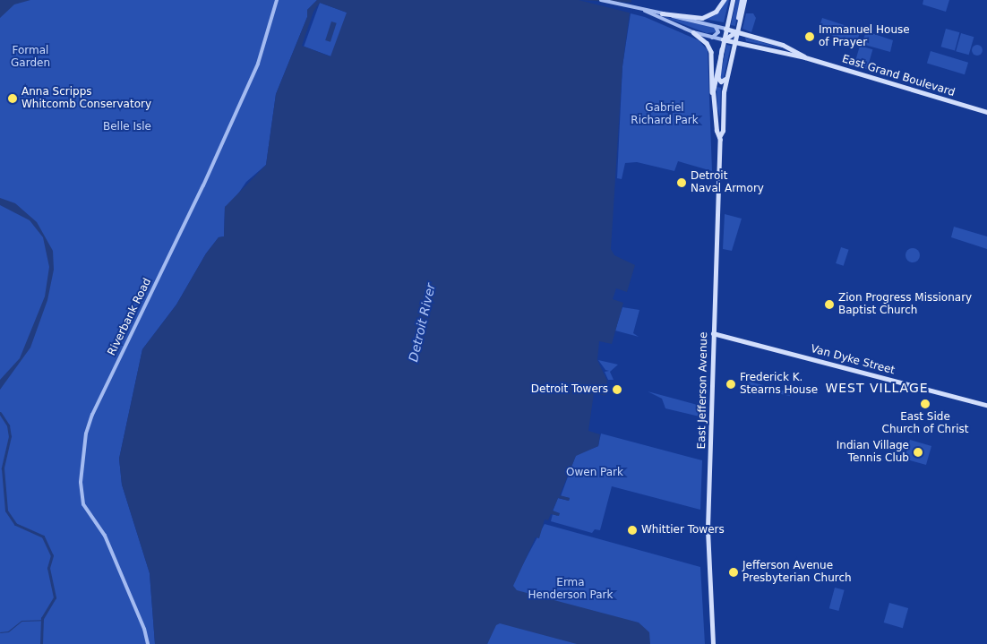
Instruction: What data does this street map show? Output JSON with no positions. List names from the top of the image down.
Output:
{
  "streets": {
    "main road": ["East Grand Boulevard", "Van Dyke Street", "East Jefferson Avenue"],
    "street": ["Riverbank Road"]
  },
  "crossings": [
    ["East Grand Boulevard", "East Jefferson Avenue"],
    ["Van Dyke Street", "East Jefferson Avenue"]
  ],
  "districts": ["WEST VILLAGE"],
  "water": ["Detroit River"],
  "parks": [
    "Formal Garden",
    "Gabriel Richard Park",
    "Belle Isle",
    "Owen Park",
    "Erma Henderson Park"
  ],
  "places": [
    "Immanuel House of Prayer",
    "Anna Scripps Whitcomb Conservatory",
    "Detroit Naval Armory",
    "Zion Progress Missionary Baptist Church",
    "Frederick K. Stearns House",
    "Detroit Towers",
    "East Side Church of Christ",
    "Indian Village Tennis Club",
    "Whittier Towers",
    "Jefferson Avenue Presbyterian Church"
  ]
}
